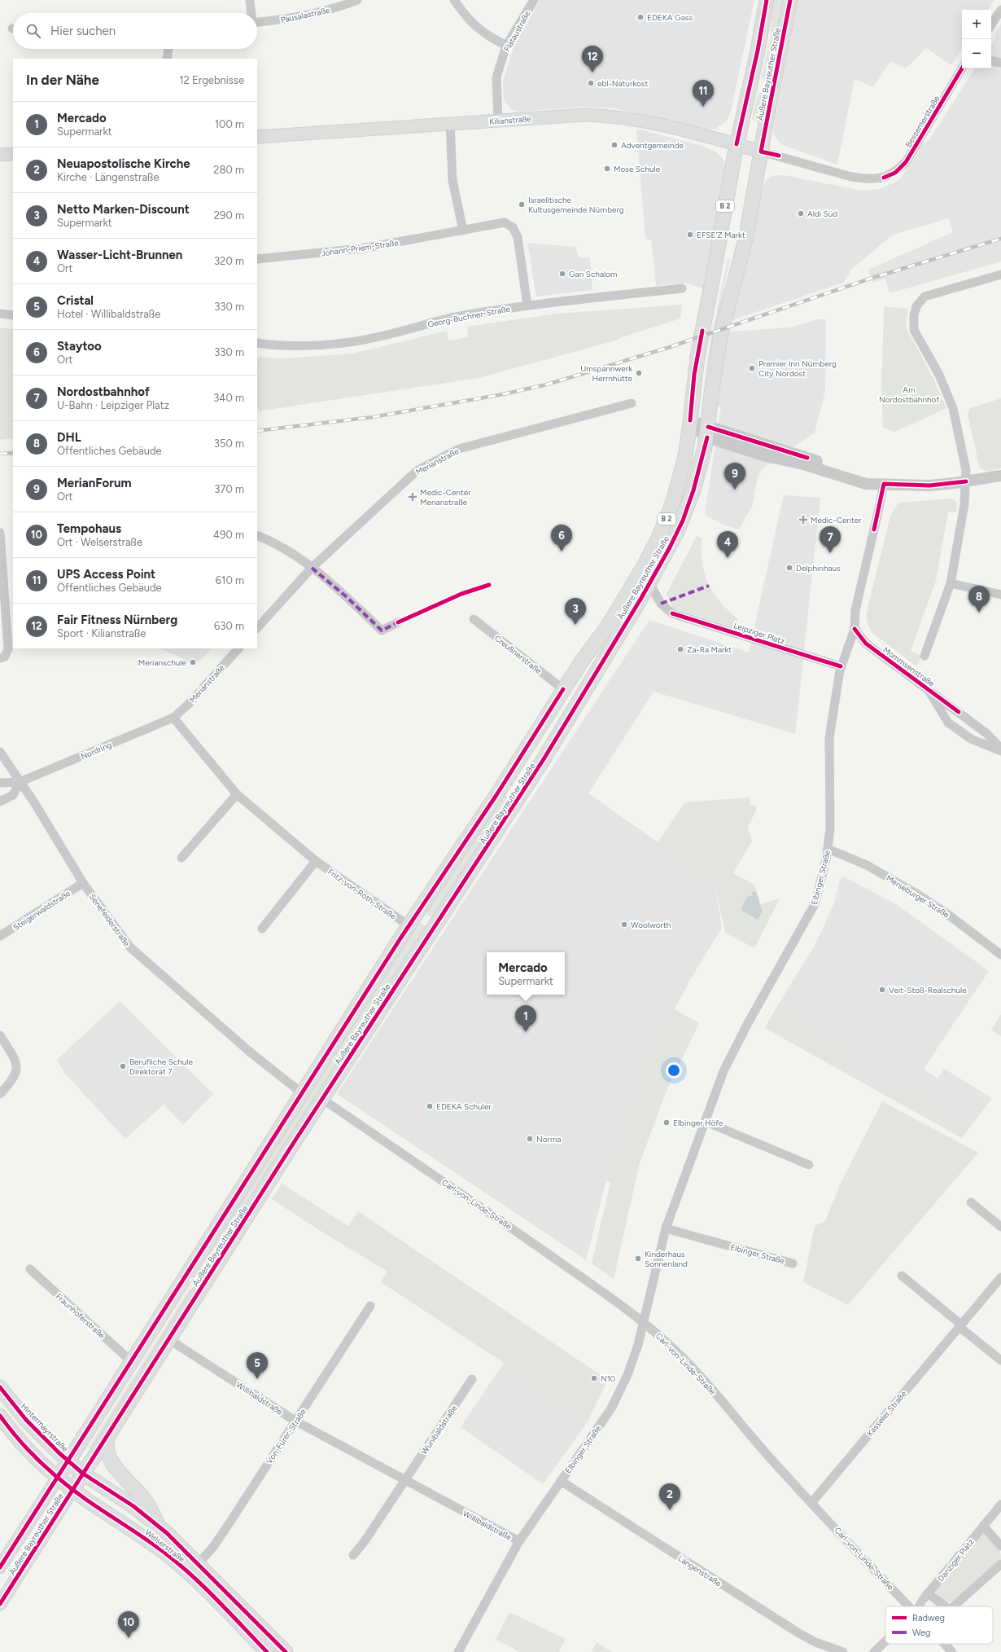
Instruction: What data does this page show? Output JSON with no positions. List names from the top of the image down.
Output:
{
  "streets": {
    "main road": [
      "Äußere Bayreuther Straße",
      "Kilianstraße",
      "B 2",
      "Hintermayrstraße",
      "Welserstraße"
    ],
    "street": [
      "Pausalastraße",
      "Flataustraße",
      "Bessemerstraße",
      "Johann-Priem-Straße",
      "Georg-Buchner-Straße",
      "Merianstraße",
      "Leipziger Platz",
      "Creußnerstraße",
      "Mommsenstraße",
      "Nordring",
      "Elbinger Straße",
      "Fritz-von-Röth-Straße",
      "Merseburger Straße",
      "Steigerwaldstraße",
      "Senefelderstraße",
      "Carl-von-Linde-Straße",
      "Fraunhoferstraße",
      "Willibaldstraße",
      "Kasseler Straße",
      "Wunibaldstraße",
      "Von-Fürer-Straße",
      "Danziger Platz",
      "Längenstraße"
    ]
  },
  "crossings": [
    ["Flataustraße", "Kilianstraße"],
    ["Äußere Bayreuther Straße", "Kilianstraße"],
    ["Äußere Bayreuther Straße", "Bessemerstraße"],
    ["Äußere Bayreuther Straße", "Leipziger Platz"],
    ["Äußere Bayreuther Straße", "Creußnerstraße"],
    ["Äußere Bayreuther Straße", "Fritz-von-Röth-Straße"],
    ["Äußere Bayreuther Straße", "Senefelderstraße"],
    ["Äußere Bayreuther Straße", "Carl-von-Linde-Straße"],
    ["Äußere Bayreuther Straße", "Fraunhoferstraße"],
    ["Äußere Bayreuther Straße", "Willibaldstraße"],
    ["Äußere Bayreuther Straße", "Hintermayrstraße"],
    ["Äußere Bayreuther Straße", "Welserstraße"],
    ["Kilianstraße", "Bessemerstraße"],
    ["Johann-Priem-Straße", "Georg-Buchner-Straße"],
    ["Merianstraße", "Nordring"],
    ["Merianstraße", "Fritz-von-Röth-Straße"],
    ["Leipziger Platz", "Elbinger Straße"],
    ["Nordring", "Fritz-von-Röth-Straße"],
    ["Nordring", "Senefelderstraße"],
    ["Elbinger Straße", "Merseburger Straße"],
    ["Elbinger Straße", "Carl-von-Linde-Straße"],
    ["Elbinger Straße", "Willibaldstraße"],
    ["Elbinger Straße", "Längenstraße"],
    ["Steigerwaldstraße", "Senefelderstraße"],
    ["Carl-von-Linde-Straße", "Kasseler Straße"],
    ["Willibaldstraße", "Wunibaldstraße"],
    ["Willibaldstraße", "Von-Fürer-Straße"],
    ["Hintermayrstraße", "Welserstraße"],
    ["Von-Fürer-Straße", "Welserstraße"]
  ],
  "parks": ["Am Nordostbahnhof"],
  "places": {
    "other": [
      "EDEKA Gass",
      "ebl-Naturkost",
      "Adventgemeinde",
      "Mose Schule",
      "Israelitische Kultusgemeinde Nürnberg",
      "Aldi Süd",
      "EFSE’Z Markt",
      "Gan Schalom",
      "Premier Inn Nürnberg City Nordost",
      "Umspannwerk Herrnhütte",
      "Delphinhaus",
      "Za-Ra Markt",
      "Merianschule",
      "Woolworth",
      "Veit-Stoß-Realschule",
      "Berufliche Schule Direktorat 7",
      "EDEKA Schuler",
      "Elbinger Höfe",
      "Norma",
      "Kinderhaus Sonnenland",
      "N10"
    ],
    "health": ["Medic-Center Merianstraße", "Medic-Center"]
  },
  "legend": ["Radweg", "Weg"],
  "page": {
    "map_buttons": ["+", "−"],
    "search": "Hier suchen",
    "pins": [
      "12",
      "11",
      "9",
      "6",
      "7",
      "4",
      "8",
      "3",
      "1",
      "5",
      "2",
      "10"
    ],
    "heading": ["In der Nähe", "12 Ergebnisse"],
    "list": [
      {
        "mark": "1",
        "name": "Mercado",
        "note": "Supermarkt",
        "value": "100 m"
      },
      {
        "mark": "2",
        "name": "Neuapostolische Kirche",
        "note": "Kirche · Längenstraße",
        "value": "280 m"
      },
      {
        "mark": "3",
        "name": "Netto Marken-Discount",
        "note": "Supermarkt",
        "value": "290 m"
      },
      {
        "mark": "4",
        "name": "Wasser-Licht-Brunnen",
        "note": "Ort",
        "value": "320 m"
      },
      {
        "mark": "5",
        "name": "Cristal",
        "note": "Hotel · Willibaldstraße",
        "value": "330 m"
      },
      {
        "mark": "6",
        "name": "Staytoo",
        "note": "Ort",
        "value": "330 m"
      },
      {
        "mark": "7",
        "name": "Nordostbahnhof",
        "note": "U-Bahn · Leipziger Platz",
        "value": "340 m"
      },
      {
        "mark": "8",
        "name": "DHL",
        "note": "Öffentliches Gebäude",
        "value": "350 m"
      },
      {
        "mark": "9",
        "name": "MerianForum",
        "note": "Ort",
        "value": "370 m"
      },
      {
        "mark": "10",
        "name": "Tempohaus",
        "note": "Ort · Welserstraße",
        "value": "490 m"
      },
      {
        "mark": "11",
        "name": "UPS Access Point",
        "note": "Öffentliches Gebäude",
        "value": "610 m"
      },
      {
        "mark": "12",
        "name": "Fair Fitness Nürnberg",
        "note": "Sport · Kilianstraße",
        "value": "630 m"
      }
    ],
    "popup": ["Mercado", "Supermarkt"]
  }
}
